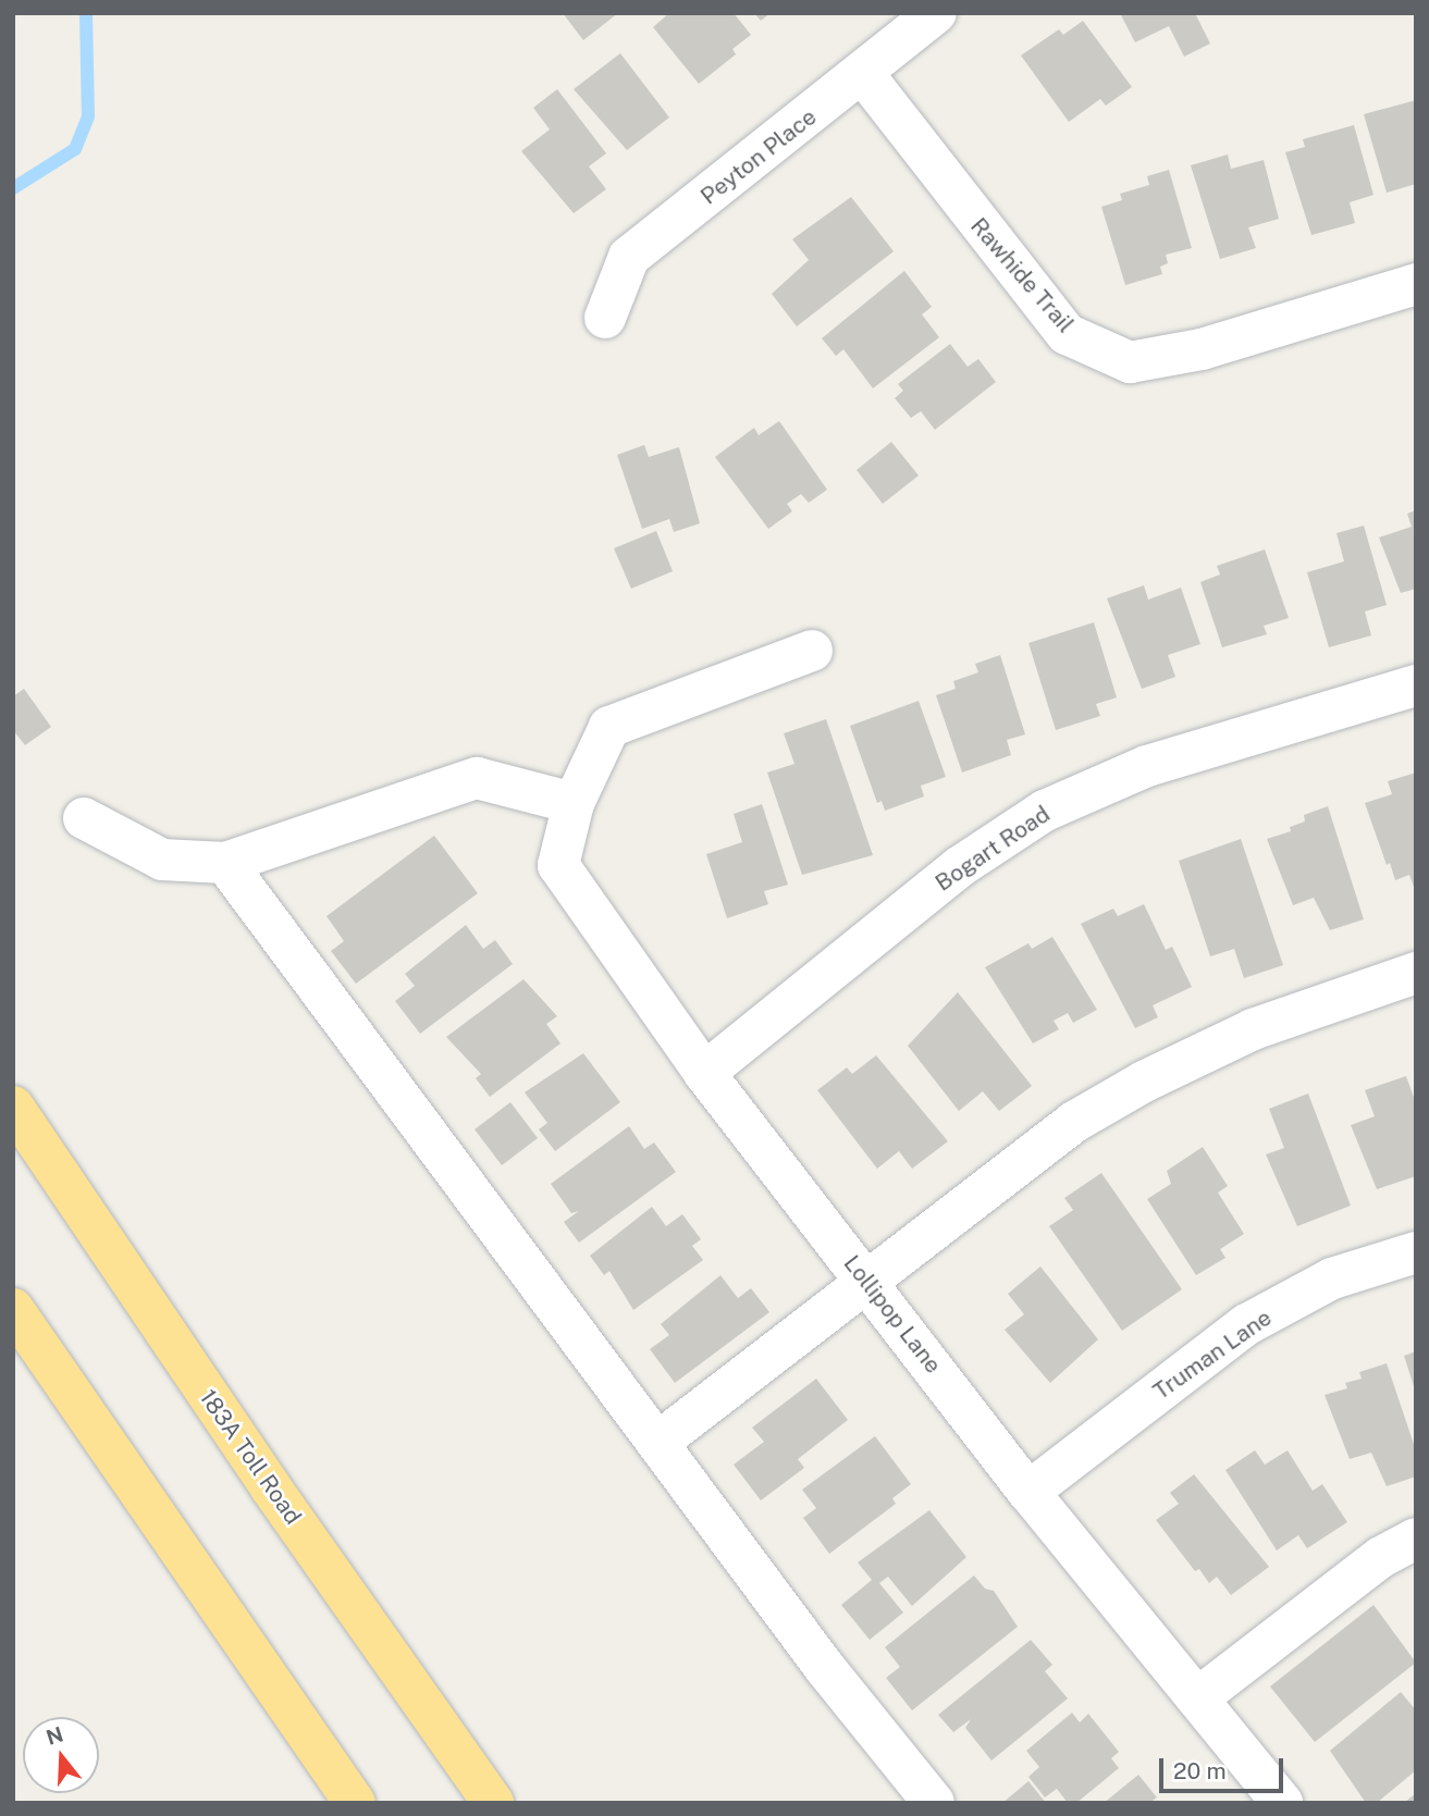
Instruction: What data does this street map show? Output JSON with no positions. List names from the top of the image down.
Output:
{
  "streets": {
    "highway": ["183A Toll Road"],
    "street": [
      "Peyton Place",
      "Rawhide Trail",
      "Bogart Road",
      "Lollipop Lane",
      "Truman Lane"
    ]
  },
  "crossings": [
    ["Peyton Place", "Rawhide Trail"],
    ["Bogart Road", "Lollipop Lane"],
    ["Lollipop Lane", "Truman Lane"]
  ],
  "scale_bar": "20 m",
  "north": "top"
}
